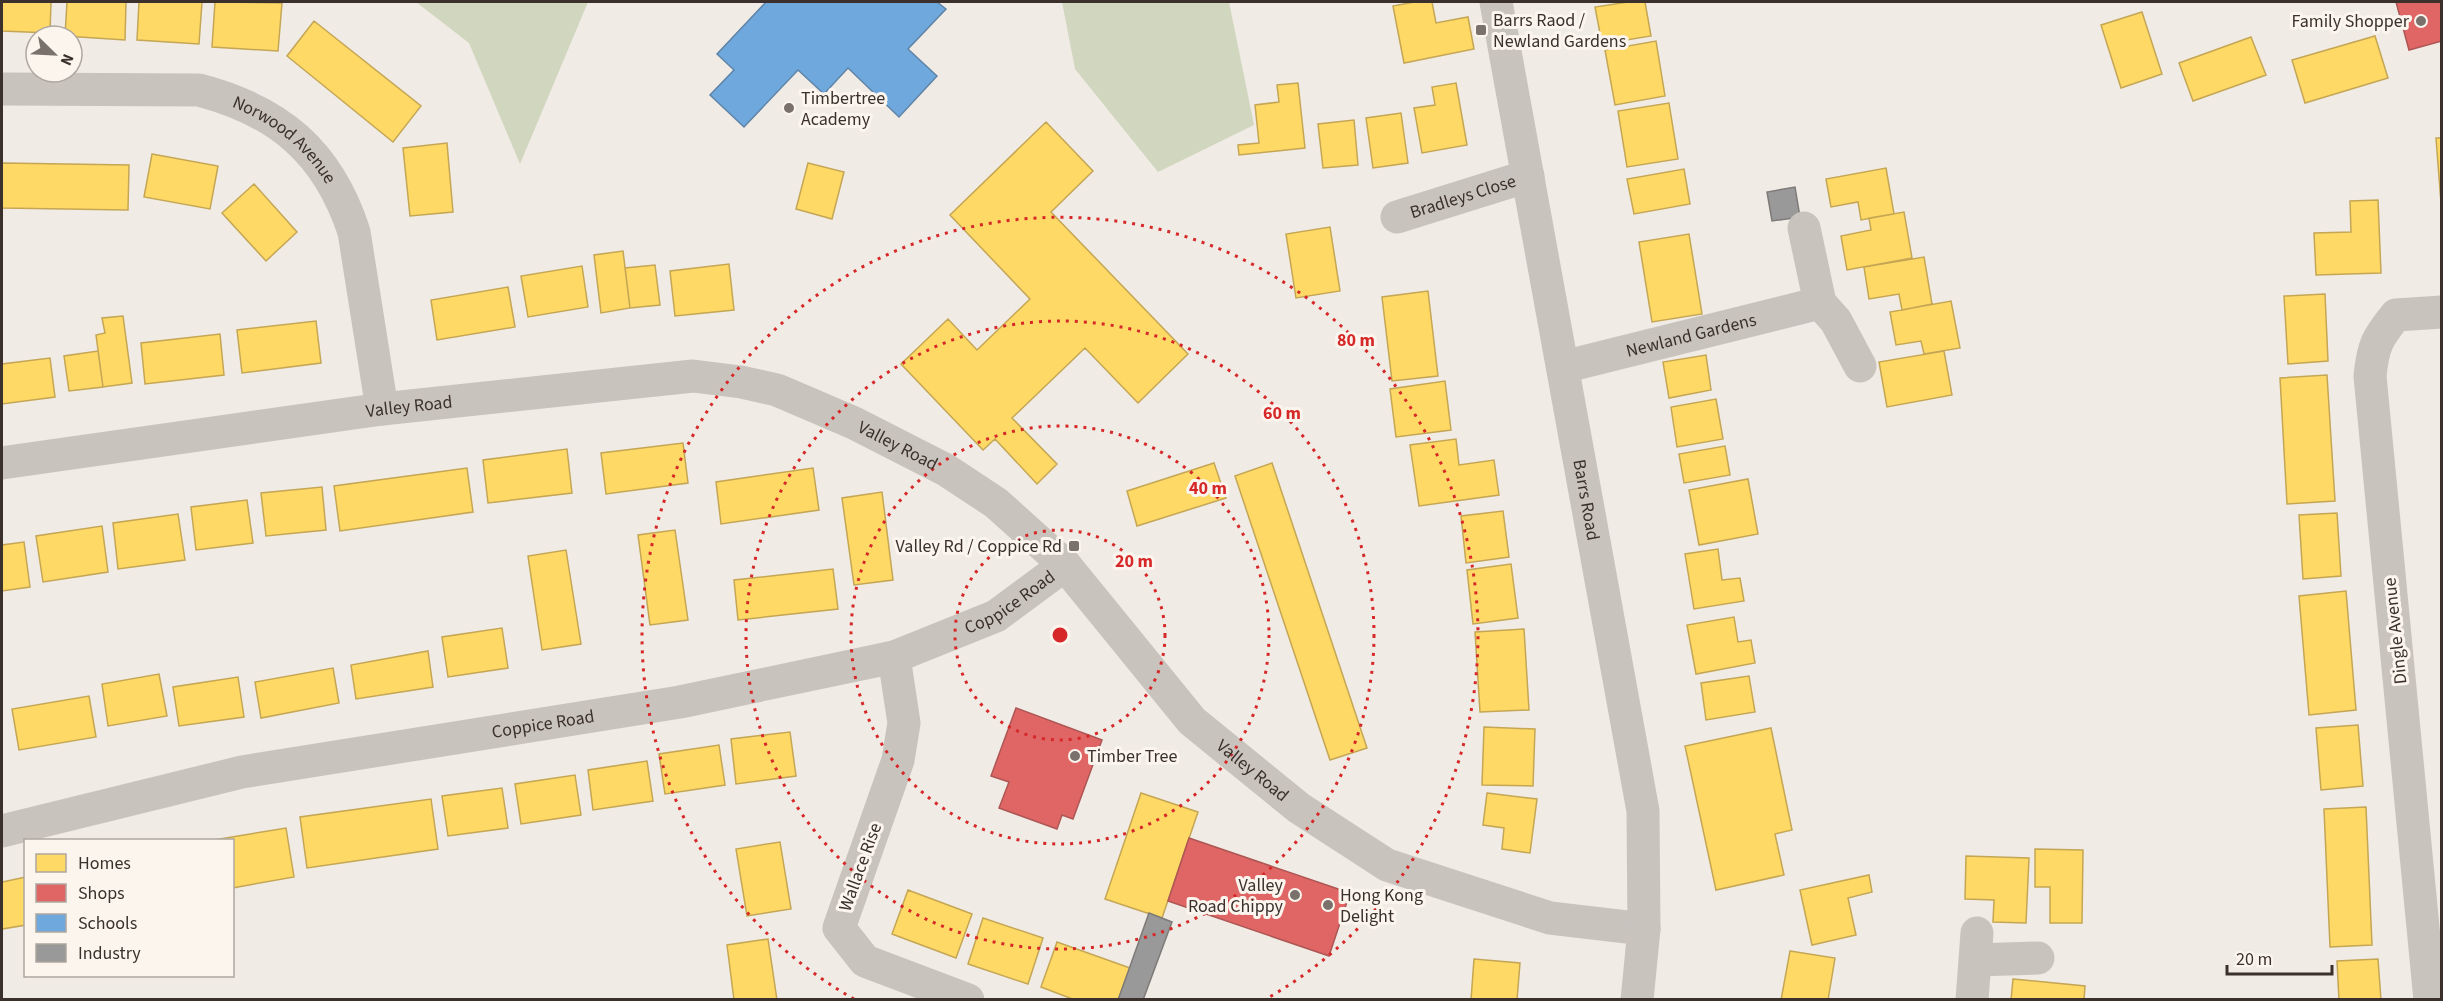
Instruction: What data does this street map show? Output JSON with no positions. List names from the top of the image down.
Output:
{
  "streets": {
    "street": [
      "Norwood Avenue",
      "Bradleys Close",
      "Newland Gardens",
      "Valley Road",
      "Barrs Road",
      "Coppice Road",
      "Dingle Avenue",
      "Wallace Rise"
    ]
  },
  "crossings": [
    ["Norwood Avenue", "Valley Road"],
    ["Bradleys Close", "Barrs Road"],
    ["Newland Gardens", "Barrs Road"],
    ["Valley Road", "Barrs Road"],
    ["Valley Road", "Coppice Road"],
    ["Coppice Road", "Wallace Rise"]
  ],
  "places": {
    "other": [
      "Family Shopper",
      "Timbertree Academy",
      "Timber Tree",
      "Valley Road Chippy",
      "Hong Kong Delight"
    ],
    "transit": ["Barrs Raod / Newland Gardens", "Valley Rd / Coppice Rd"]
  },
  "legend": [
    "Homes",
    "Shops",
    "Schools",
    "Industry"
  ],
  "scale_bar": "20 m",
  "north": "bottom right",
  "rings": [
    "80 m",
    "60 m",
    "40 m",
    "20 m"
  ]
}
